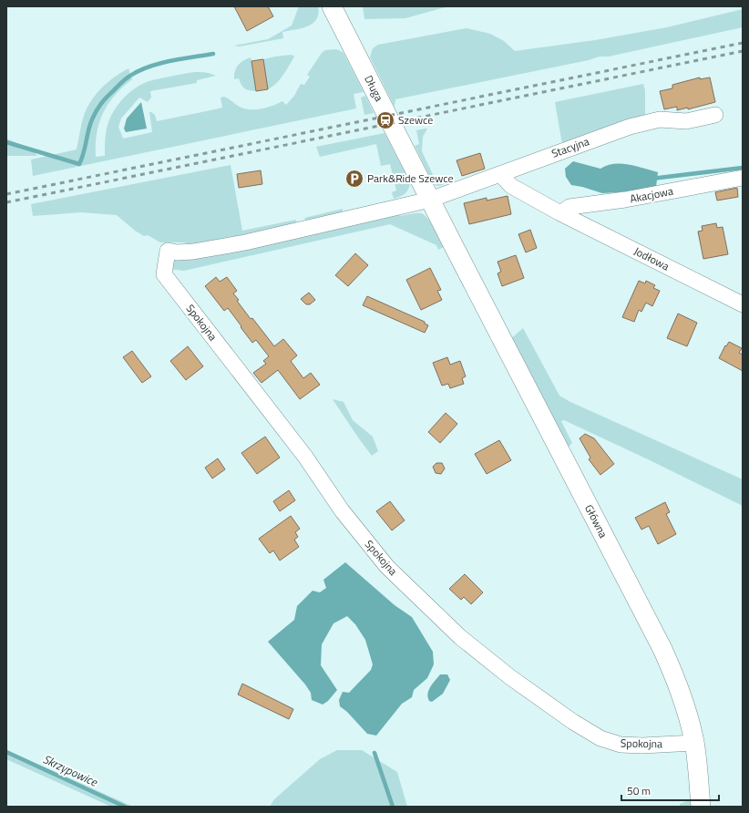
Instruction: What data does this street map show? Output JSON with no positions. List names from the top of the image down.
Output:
{
  "streets": {
    "street": [
      "Długa",
      "Stacyjna",
      "Akacjowa",
      "Jodłowa",
      "Spokojna",
      "Główna"
    ]
  },
  "crossings": [
    ["Długa", "Stacyjna"],
    ["Długa", "Główna"],
    ["Stacyjna", "Jodłowa"],
    ["Stacyjna", "Spokojna"],
    ["Akacjowa", "Jodłowa"],
    ["Spokojna", "Główna"]
  ],
  "water": ["Skrzypowice"],
  "places": {
    "station": ["Szewce"],
    "parking": ["Park&Ride Szewce"]
  },
  "scale_bar": "50 m"
}
